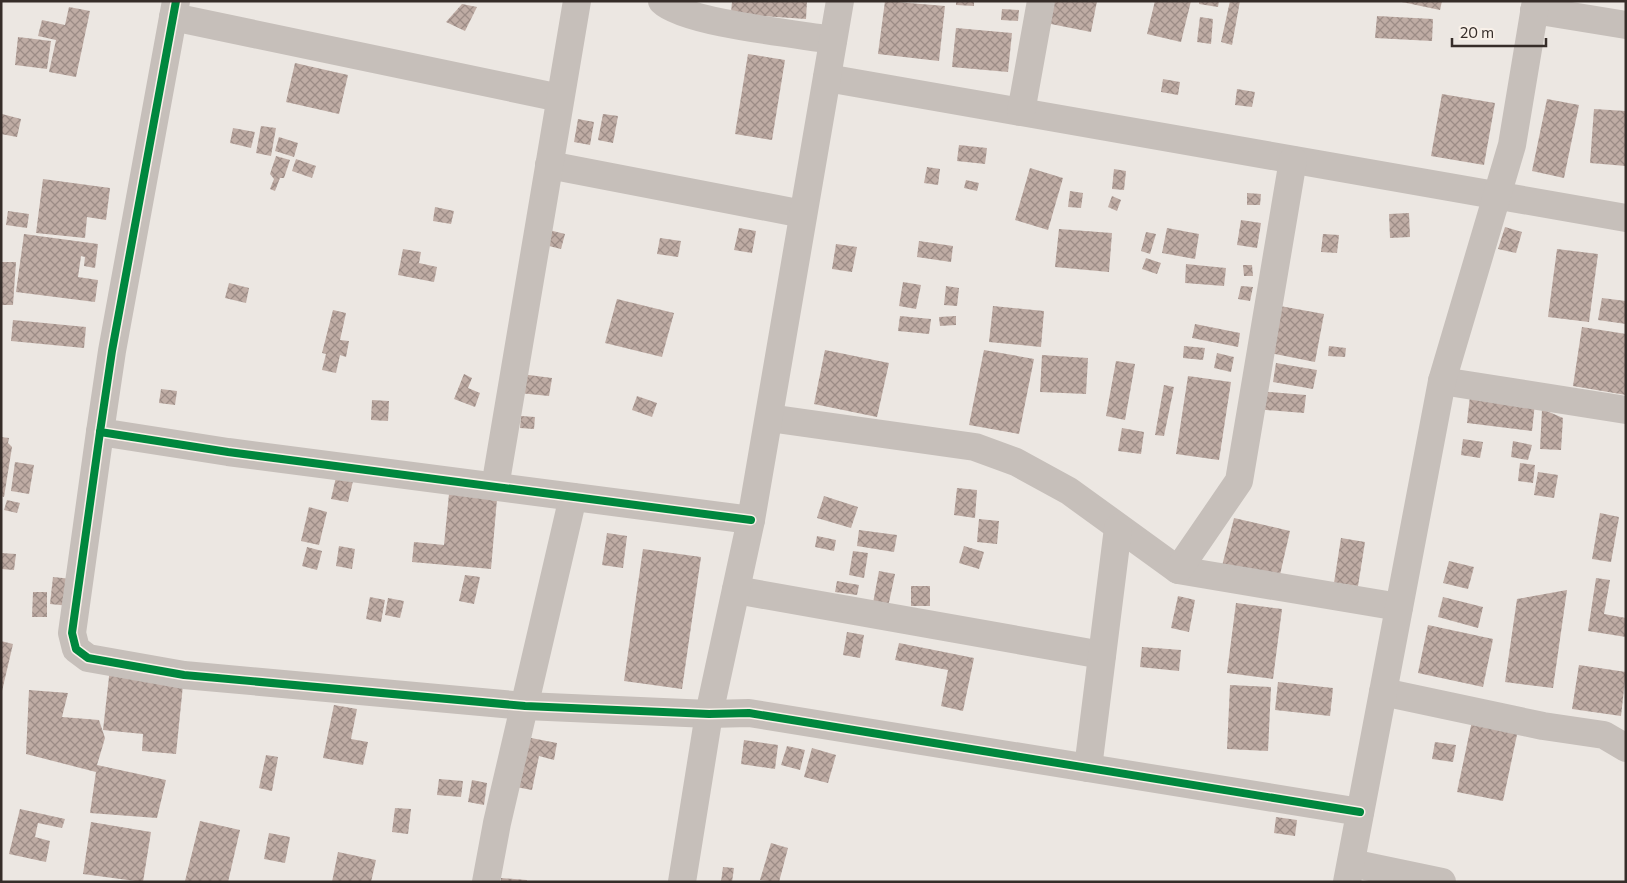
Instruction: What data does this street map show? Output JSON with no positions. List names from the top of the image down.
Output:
{
  "scale_bar": "20 m"
}
